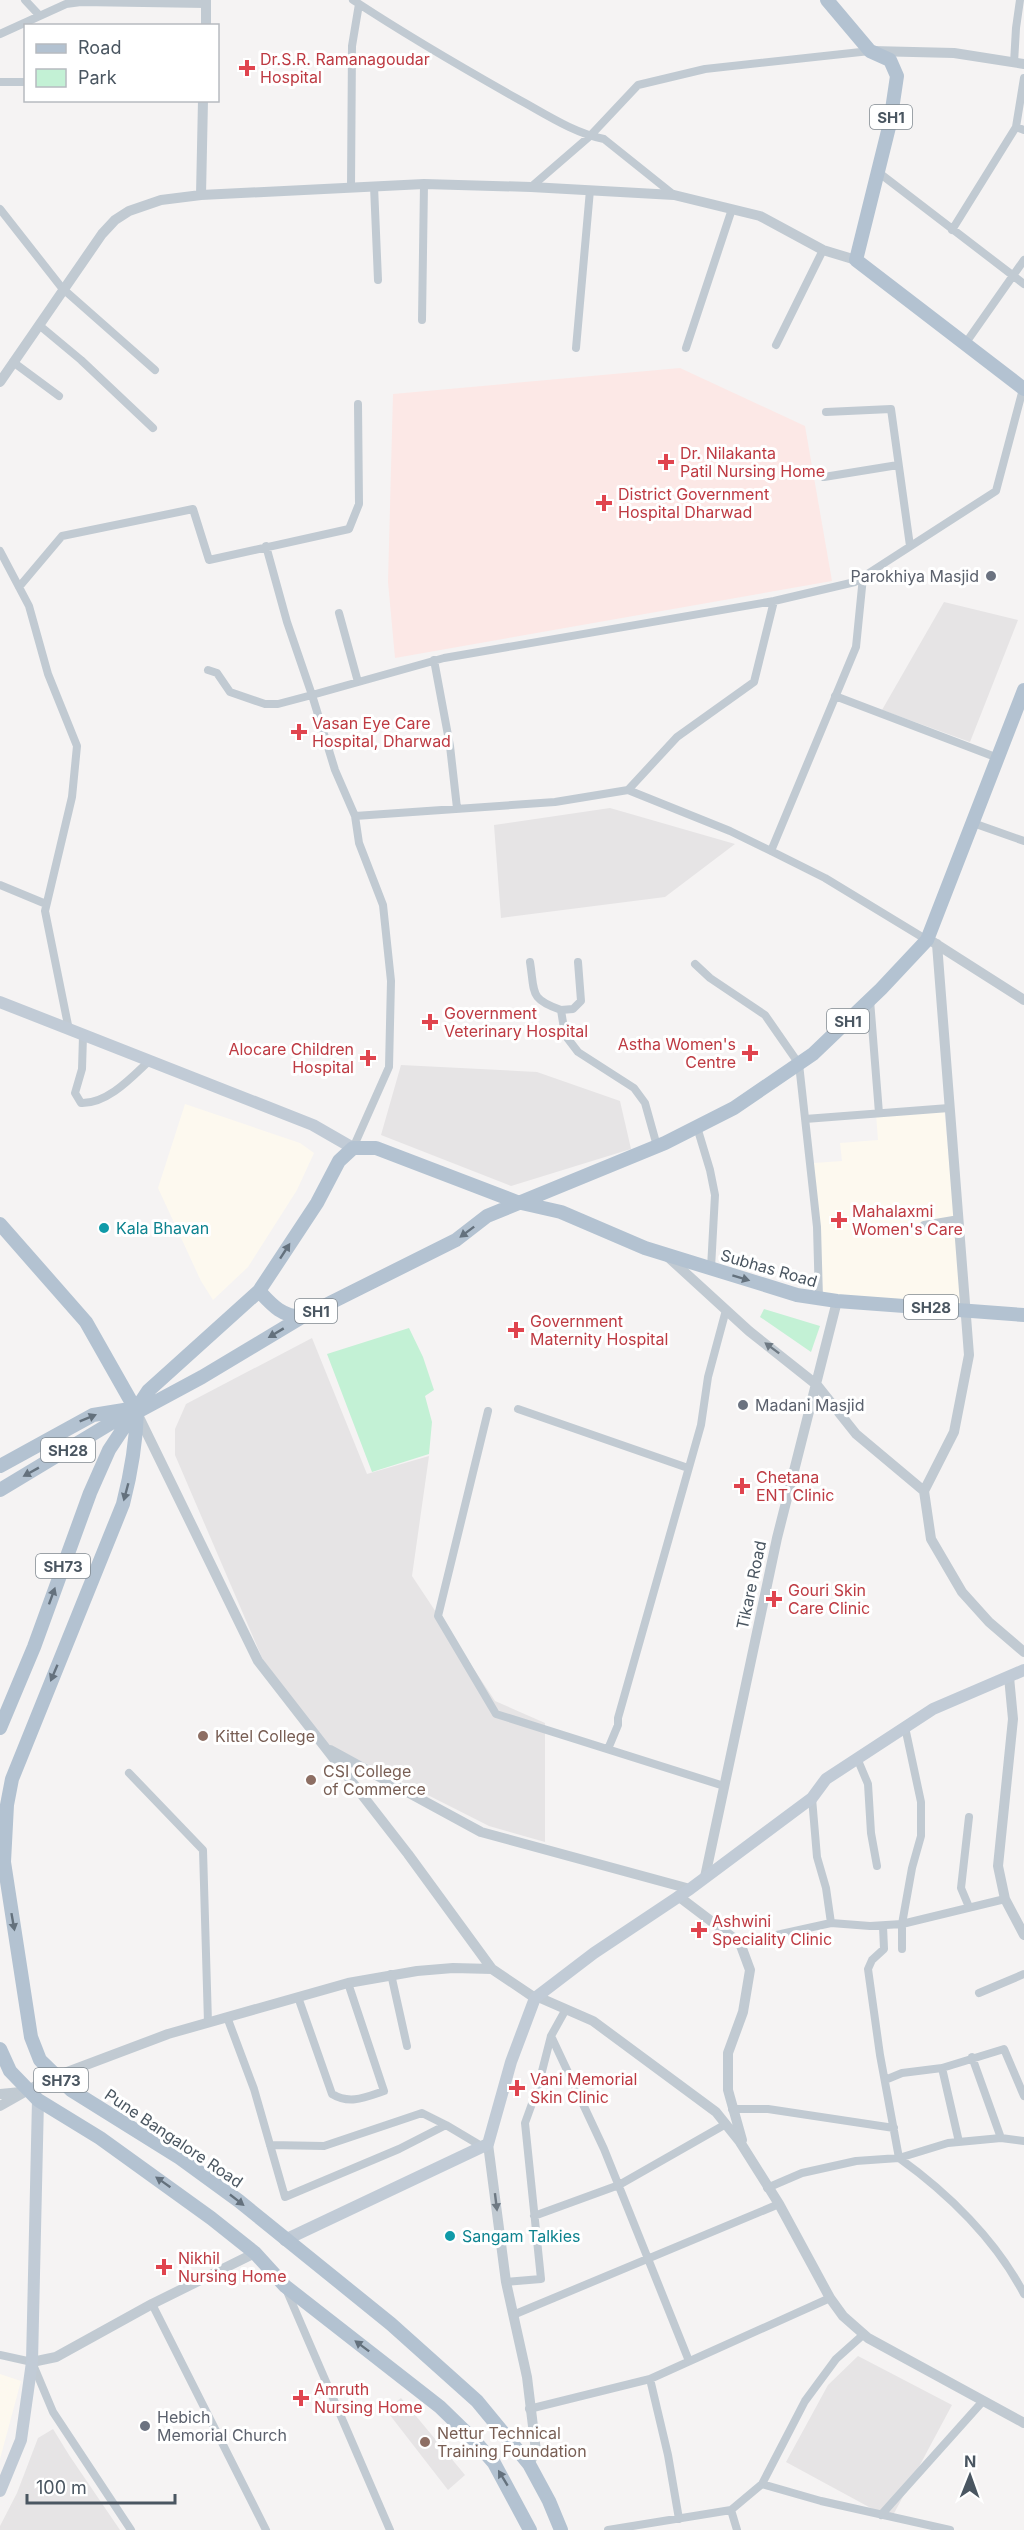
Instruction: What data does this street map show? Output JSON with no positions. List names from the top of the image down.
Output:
{
  "streets": {
    "main road": [
      "SH1",
      "Subhas Road",
      "SH28",
      "SH73",
      "Pune Bangalore Road"
    ],
    "street": ["Tikare Road"]
  },
  "crossings": [
    ["SH1", "Subhas Road"],
    ["SH1", "SH28"],
    ["SH1", "SH73"],
    ["SH1", "Pune Bangalore Road"],
    ["Subhas Road", "Tikare Road"],
    ["SH28", "SH73"],
    ["SH28", "Pune Bangalore Road"],
    ["SH73", "Pune Bangalore Road"]
  ],
  "one_way": ["Pune Bangalore Road"],
  "places": {
    "health": [
      "Dr.S.R. Ramanagoudar Hospital",
      "Dr. Nilakanta Patil Nursing Home",
      "District Government Hospital Dharwad",
      "Vasan Eye Care Hospital, Dharwad",
      "Government Veterinary Hospital",
      "Astha Women's Centre",
      "Alocare Children Hospital",
      "Mahalaxmi Women's Care",
      "Government Maternity Hospital",
      "Chetana ENT Clinic",
      "Gouri Skin Care Clinic",
      "Ashwini Speciality Clinic",
      "Vani Memorial Skin Clinic",
      "Nikhil Nursing Home",
      "Amruth Nursing Home"
    ],
    "other": [
      "Parokhiya Masjid",
      "Kala Bhavan",
      "Madani Masjid",
      "Kittel College",
      "CSI College of Commerce",
      "Sangam Talkies",
      "Hebich Memorial Church",
      "Nettur Technical Training Foundation"
    ]
  },
  "legend": ["Road", "Park"],
  "scale_bar": "100 m",
  "north": "top"
}
